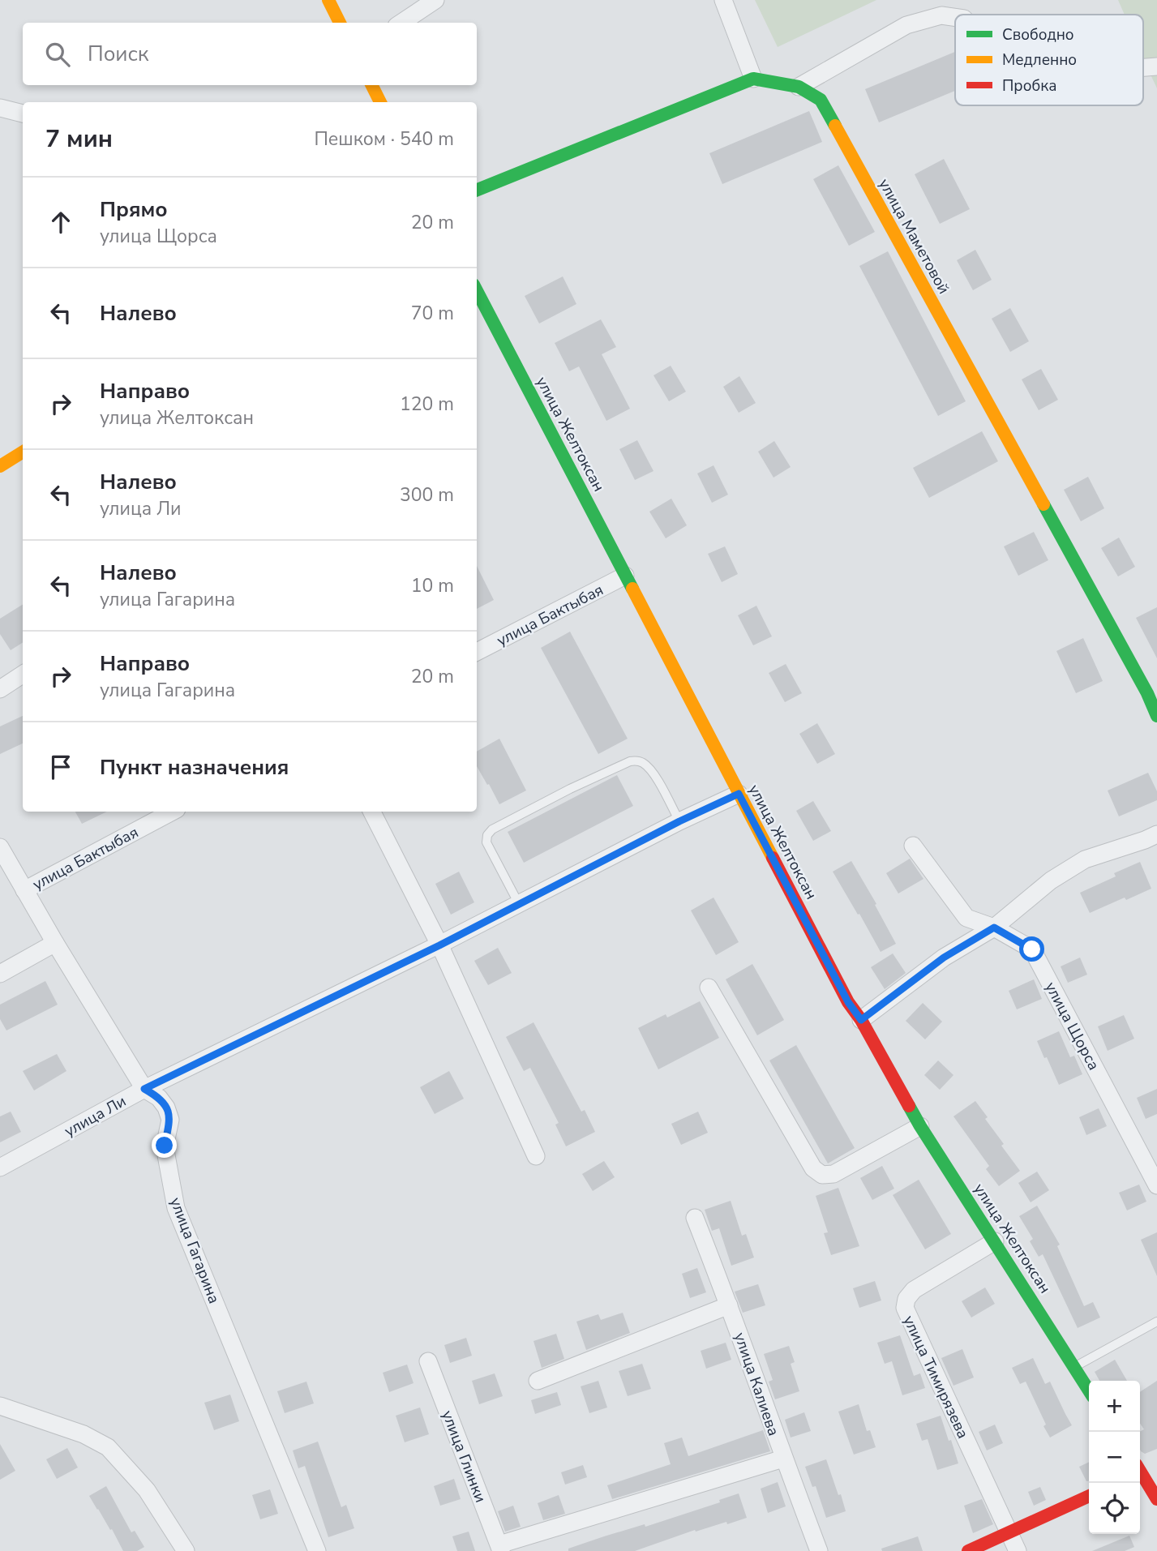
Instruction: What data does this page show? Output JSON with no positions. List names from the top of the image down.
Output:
{
  "streets": {
    "street": [
      "улица Маметовой",
      "улица Желтоксан",
      "улица Бактыбая",
      "улица Щорса",
      "улица Ли",
      "улица Гагарина",
      "улица Тимирязева",
      "улица Калиева",
      "улица Глинки"
    ]
  },
  "crossings": [
    ["улица Желтоксан", "улица Бактыбая"],
    ["улица Желтоксан", "улица Ли"],
    ["улица Желтоксан", "улица Тимирязева"],
    ["улица Бактыбая", "улица Гагарина"],
    ["улица Ли", "улица Гагарина"]
  ],
  "legend": ["Свободно", "Медленно", "Пробка"],
  "page": {
    "search": "Поиск",
    "heading": ["7 мин", "Пешком · 540 m"],
    "list": [
      ["Прямо", "улица Щорса", "20 m"],
      ["Налево", "70 m"],
      ["Направо", "улица Желтоксан", "120 m"],
      ["Налево", "улица Ли", "300 m"],
      ["Налево", "улица Гагарина", "10 m"],
      ["Направо", "улица Гагарина", "20 m"],
      "Пункт назначения"
    ],
    "map_buttons": ["+", "−"]
  }
}
